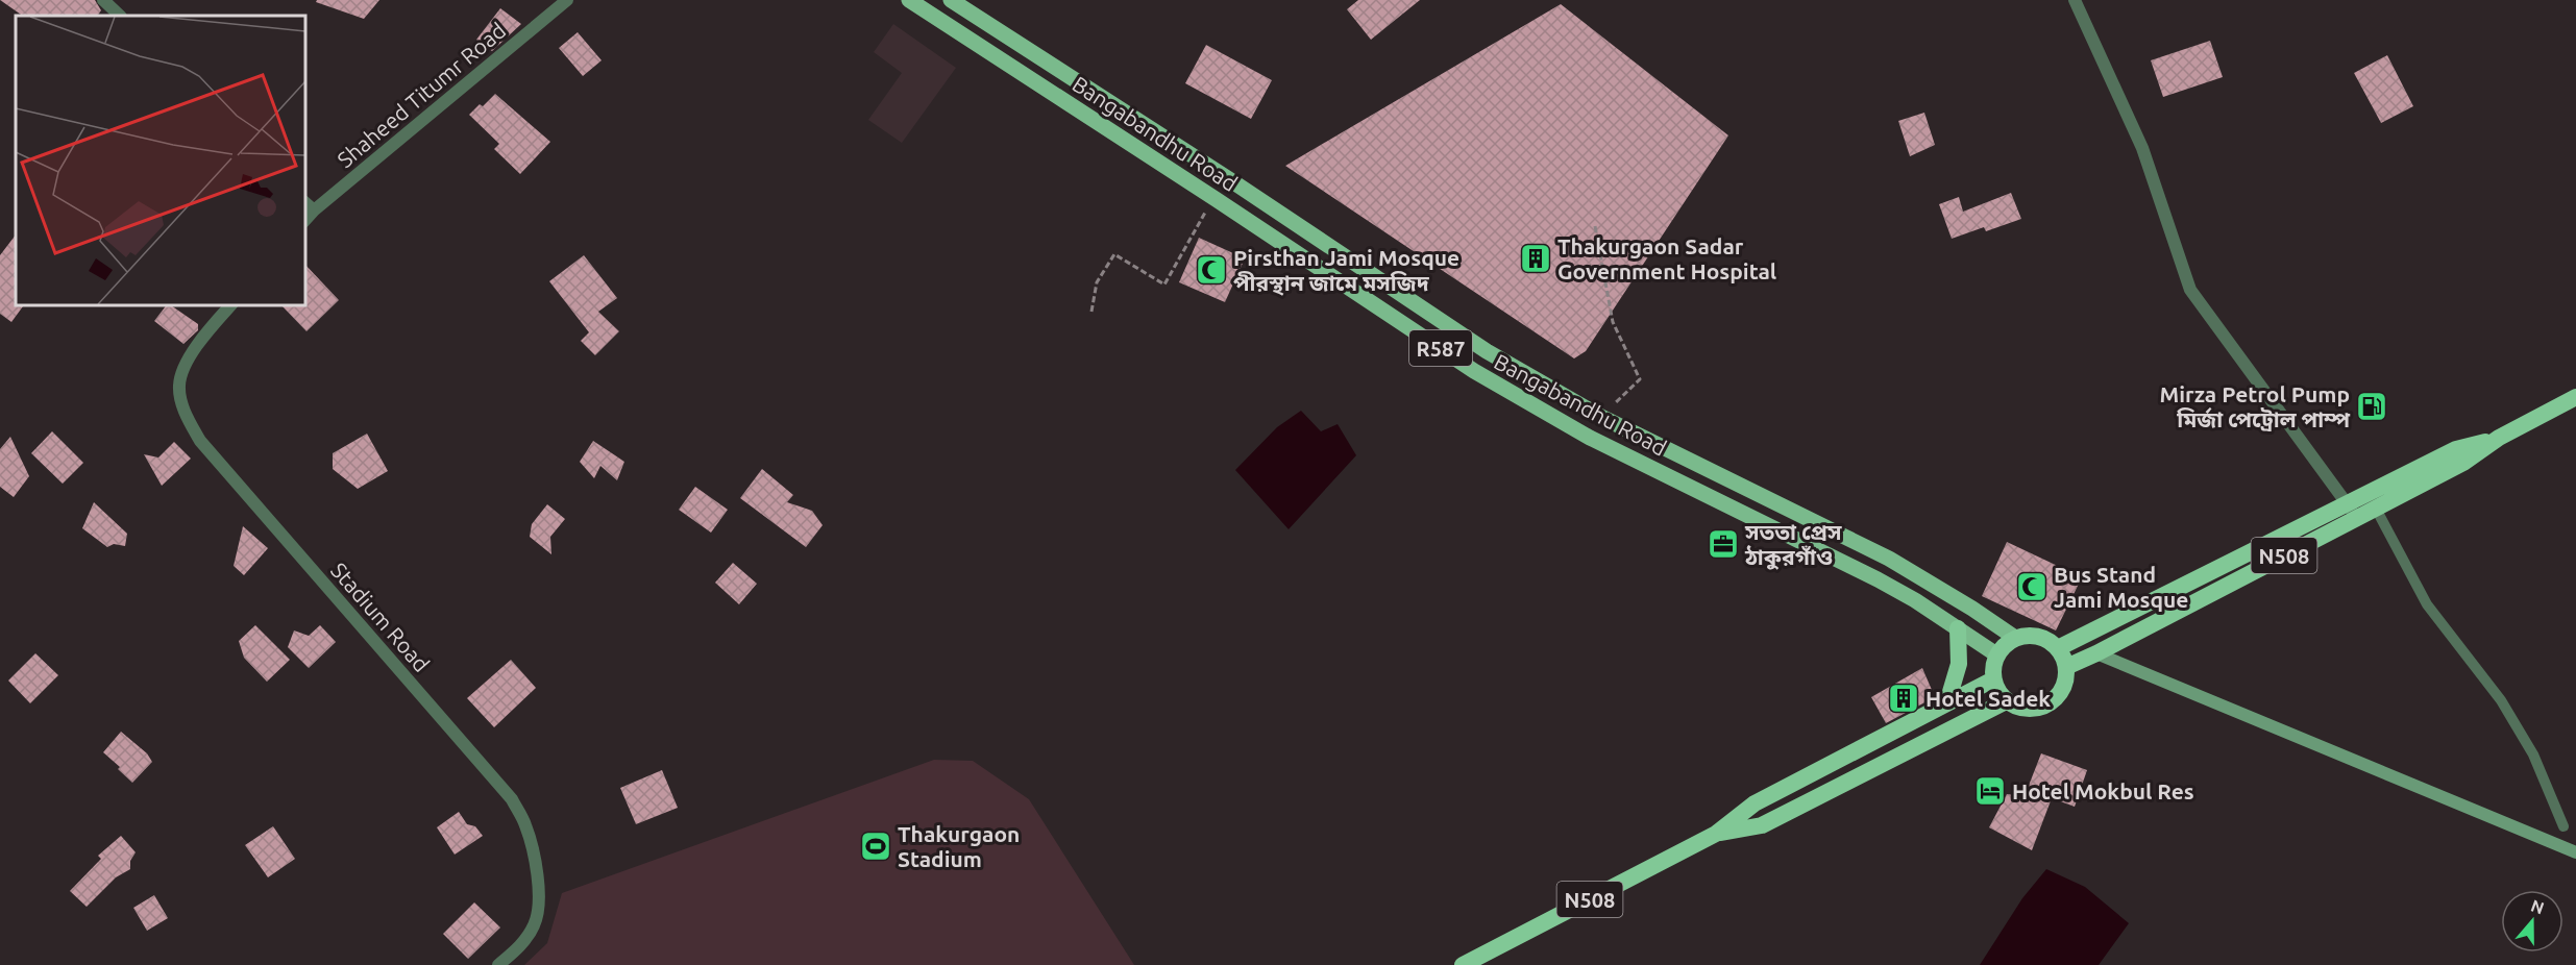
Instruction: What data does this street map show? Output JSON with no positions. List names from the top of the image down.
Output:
{
  "streets": {
    "highway": ["N508"],
    "main road": ["Bangabandhu Road", "R587"],
    "street": ["Shaheed Titumr Road", "Stadium Road"]
  },
  "crossings": [
    ["Bangabandhu Road", "N508"]
  ],
  "places": {
    "building": ["Thakurgaon Sadar Government Hospital", "Hotel Sadek"],
    "mosque": ["Pirsthan Jami Mosque পীরস্থান জামে মসজিদ", "Bus Stand Jami Mosque"],
    "fuel station": ["Mirza Petrol Pump মির্জা পেট্রোল পাম্প"],
    "office": ["সততা প্রেস ঠাকুরগাঁও"],
    "hotel": ["Hotel Mokbul Res"],
    "sports": ["Thakurgaon Stadium"]
  },
  "north": "top"
}
